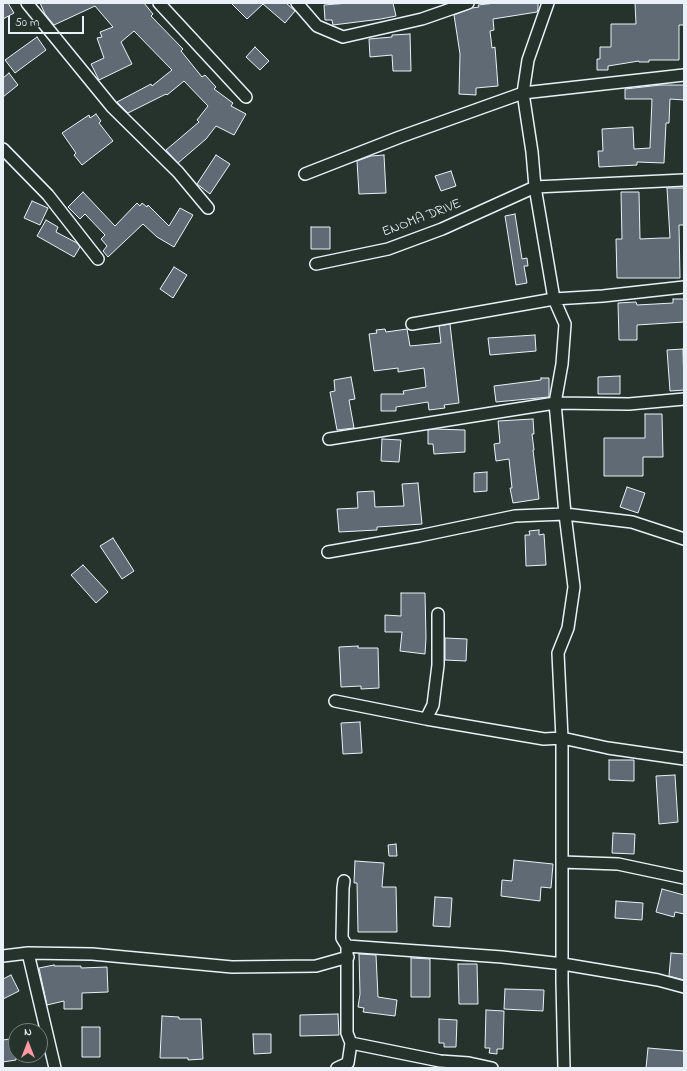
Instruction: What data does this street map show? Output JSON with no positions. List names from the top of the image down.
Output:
{
  "streets": {
    "street": ["ENOMA DRIVE"]
  },
  "scale_bar": "50 m",
  "north": "top"
}
